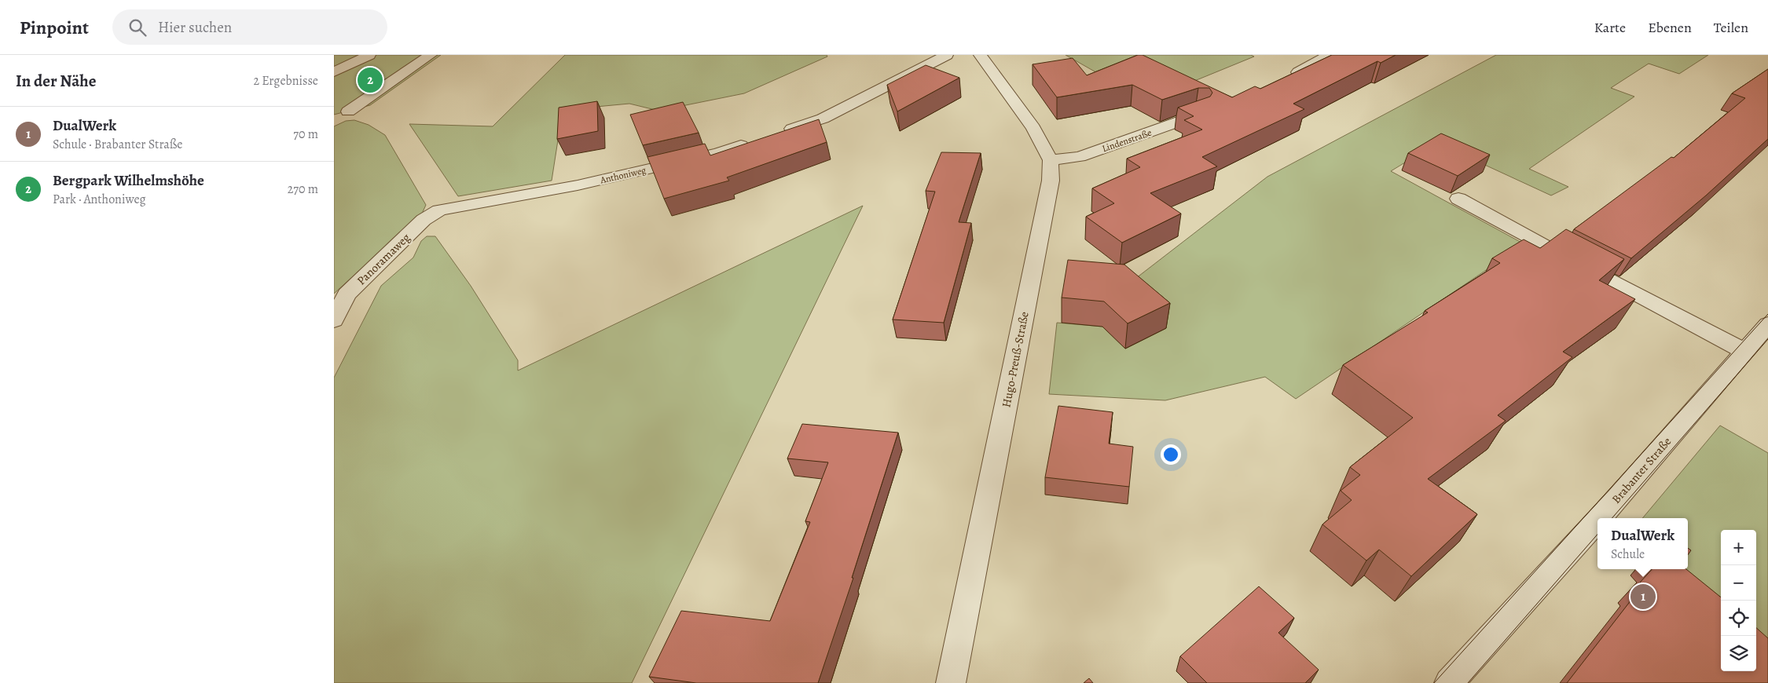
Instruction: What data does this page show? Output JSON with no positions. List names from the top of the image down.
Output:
{
  "streets": {
    "street": [
      "Lindenstraße",
      "Anthoniweg",
      "Panoramaweg",
      "Hugo-Preuß-Straße",
      "Brabanter Straße"
    ]
  },
  "crossings": [
    ["Lindenstraße", "Hugo-Preuß-Straße"],
    ["Anthoniweg", "Panoramaweg"]
  ],
  "page": {
    "header": "Pinpoint",
    "search": "Hier suchen",
    "nav": ["Karte", "Ebenen", "Teilen"],
    "heading": ["In der Nähe", "2 Ergebnisse"],
    "pins": ["2", "1"],
    "list": [
      {
        "mark": "1",
        "name": "DualWerk",
        "note": "Schule · Brabanter Straße",
        "value": "70 m"
      },
      {
        "mark": "2",
        "name": "Bergpark Wilhelmshöhe",
        "note": "Park · Anthoniweg",
        "value": "270 m"
      }
    ],
    "popup": ["DualWerk", "Schule"],
    "map_buttons": ["+", "−"]
  }
}
